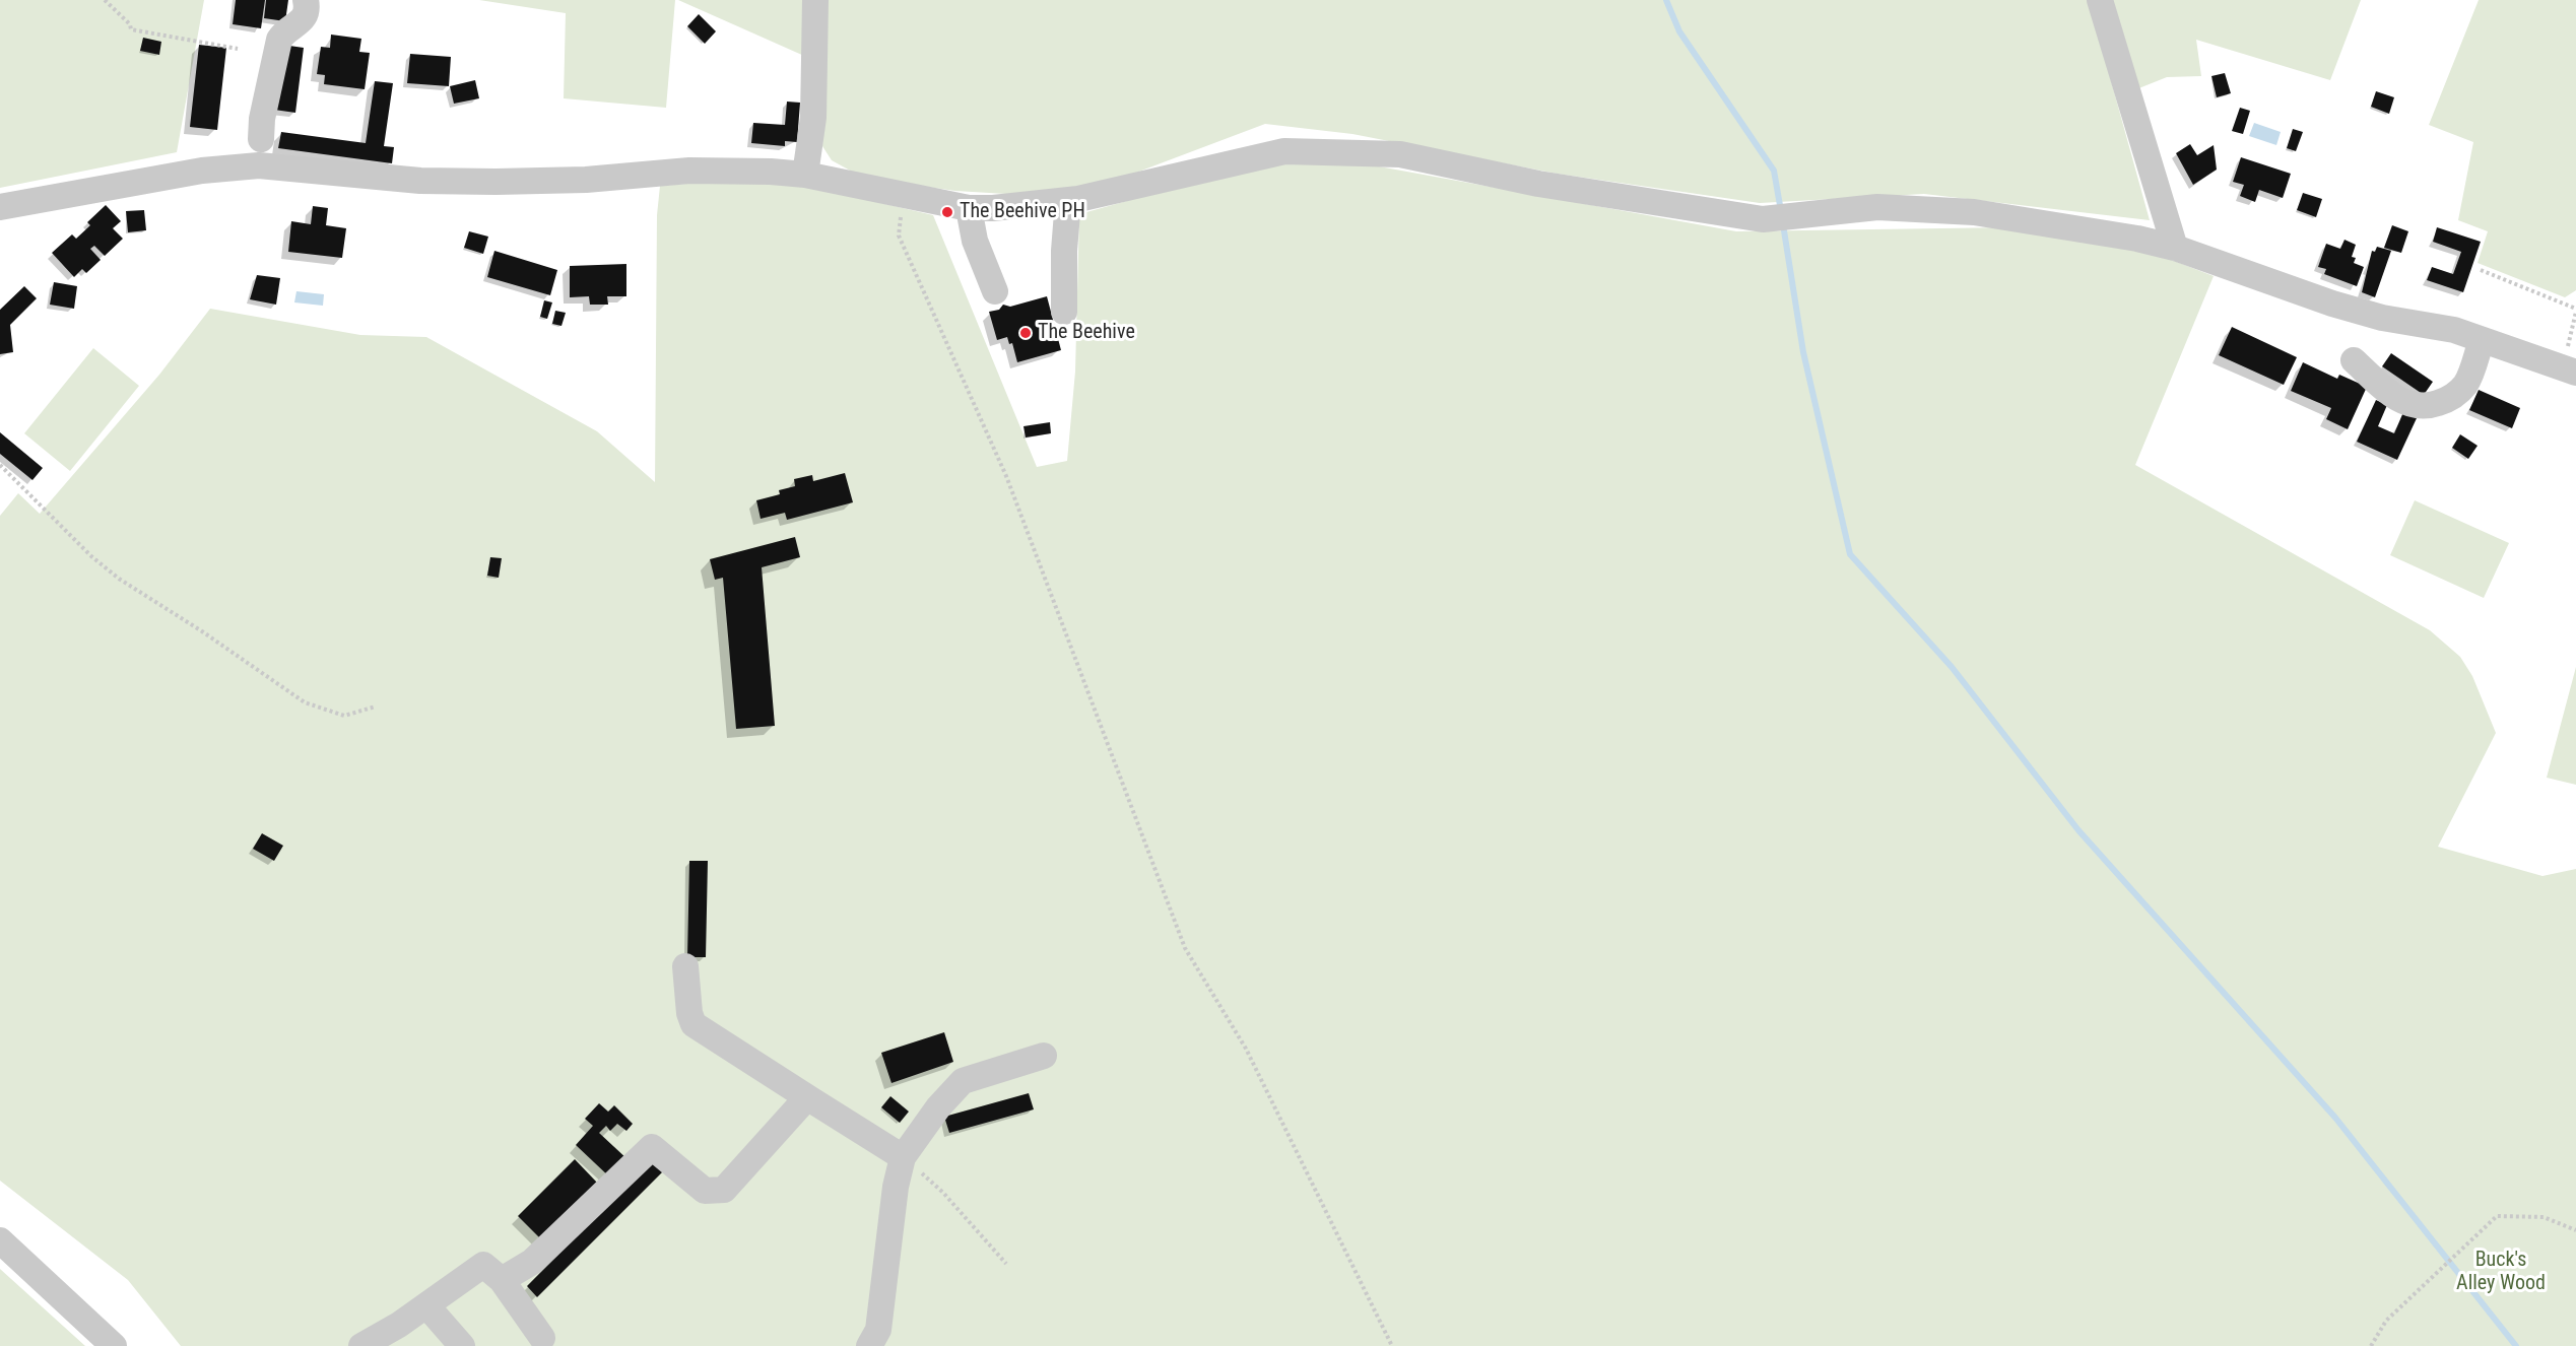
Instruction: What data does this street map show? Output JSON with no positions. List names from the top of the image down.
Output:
{
  "parks": ["Buck's Alley Wood"],
  "places": ["The Beehive PH", "The Beehive"]
}
